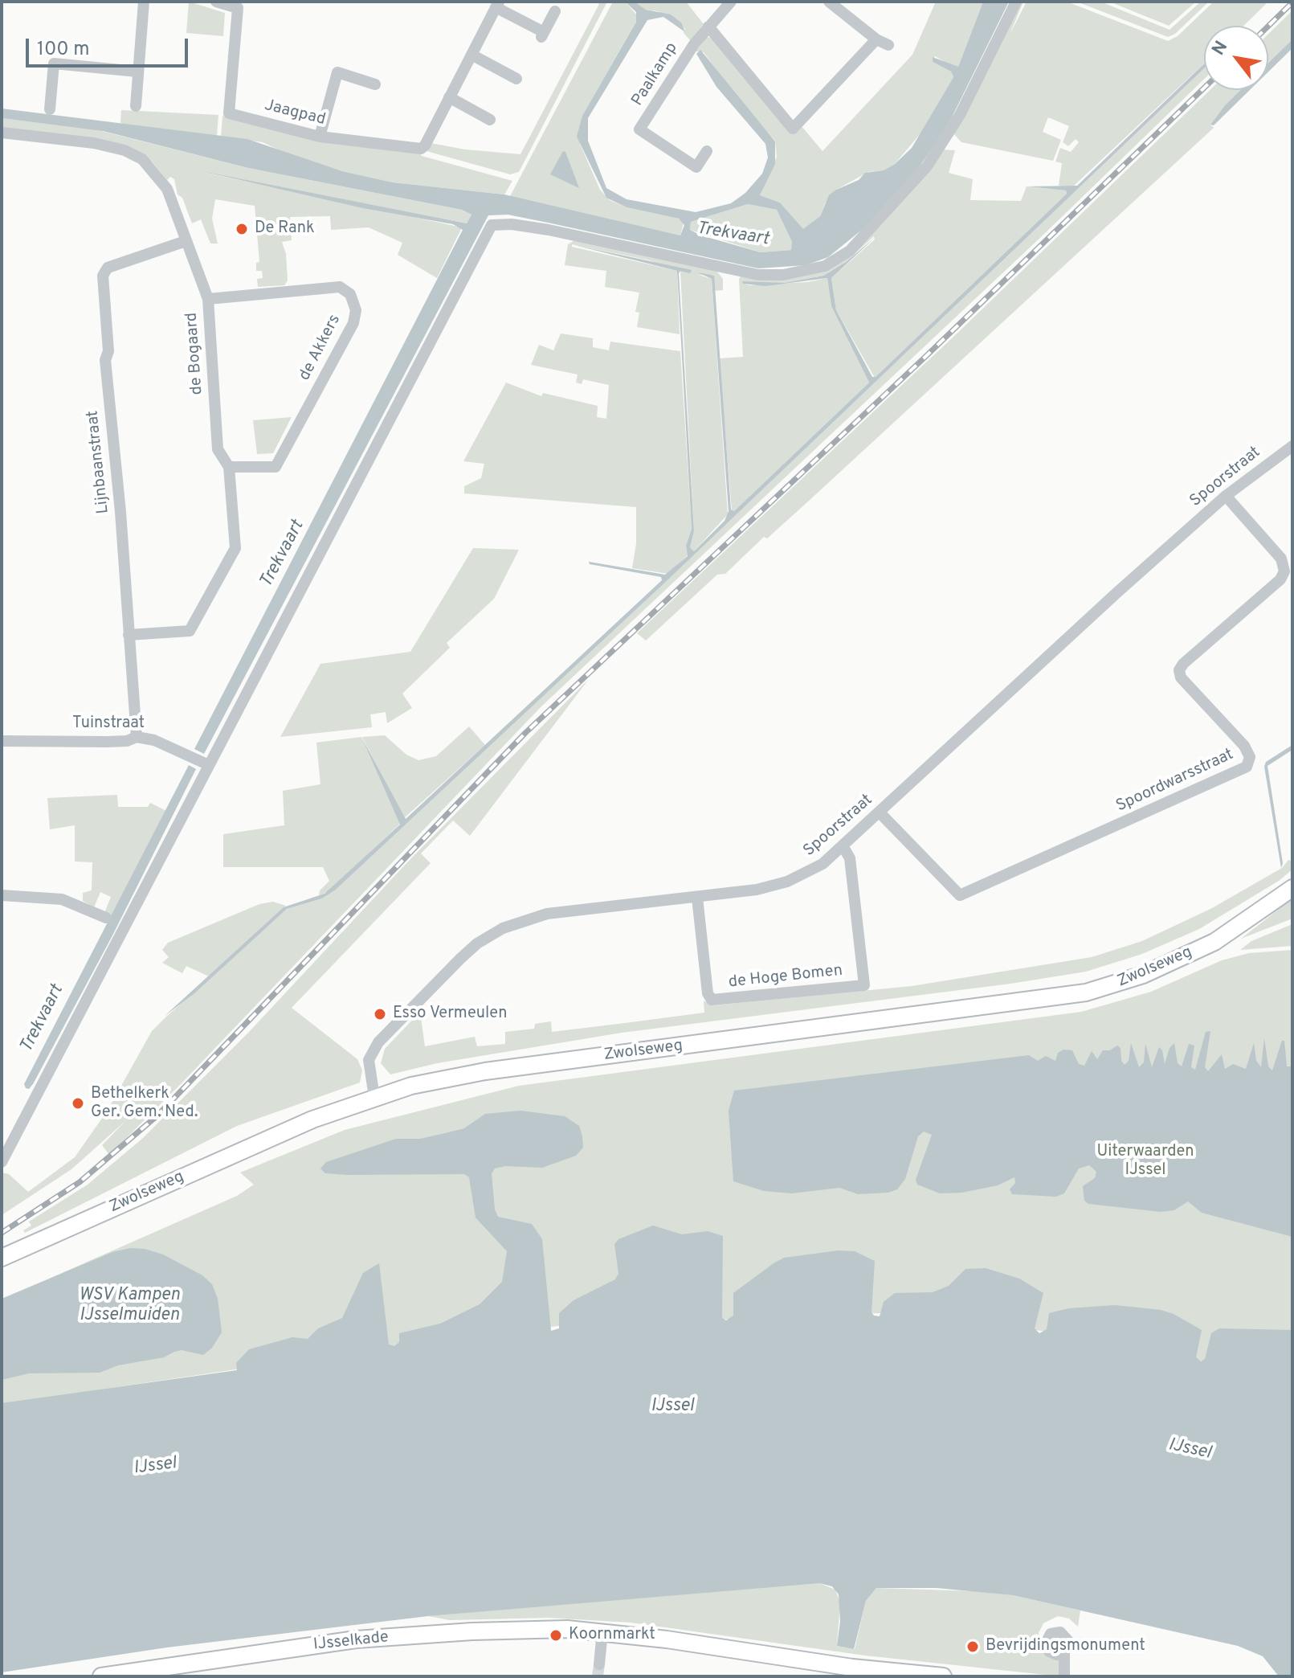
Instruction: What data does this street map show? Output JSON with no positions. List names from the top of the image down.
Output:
{
  "streets": {
    "main road": ["Zwolseweg", "IJsselkade"],
    "street": [
      "Paalkamp",
      "Jaagpad",
      "de Akkers",
      "de Bogaard",
      "Lijnbaanstraat",
      "Spoorstraat",
      "Tuinstraat",
      "Spoordwarsstraat",
      "de Hoge Bomen"
    ]
  },
  "crossings": [
    ["de Akkers", "de Bogaard"],
    ["de Bogaard", "Lijnbaanstraat"],
    ["Lijnbaanstraat", "Tuinstraat"],
    ["Spoorstraat", "Spoordwarsstraat"],
    ["Spoorstraat", "Zwolseweg"],
    ["Spoorstraat", "de Hoge Bomen"]
  ],
  "water": ["Trekvaart", "WSV Kampen IJsselmuiden", "IJssel"],
  "parks": ["Uiterwaarden IJssel"],
  "places": [
    "De Rank",
    "Esso Vermeulen",
    "Bethelkerk Ger. Gem. Ned.",
    "Koornmarkt",
    "Bevrijdingsmonument"
  ],
  "scale_bar": "100 m",
  "north": "top left"
}
